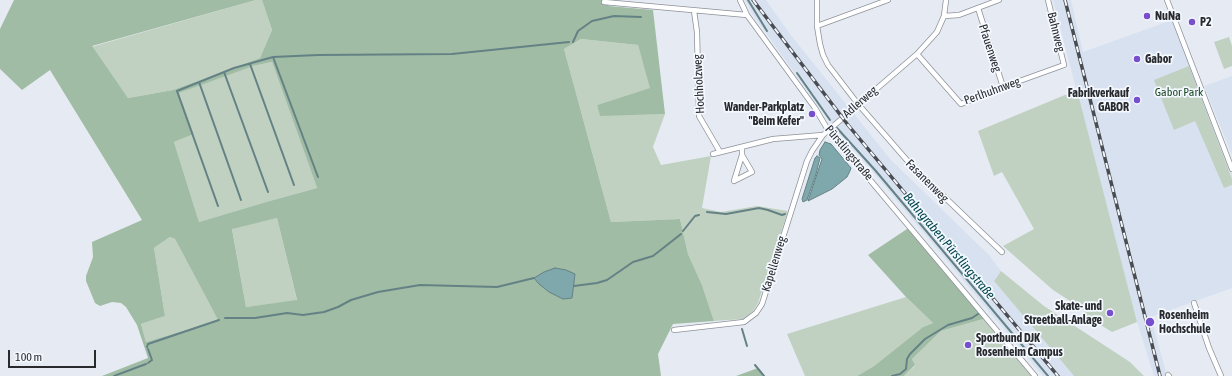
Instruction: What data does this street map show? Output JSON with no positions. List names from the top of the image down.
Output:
{
  "streets": {
    "street": [
      "Bahnweg",
      "Pfauenweg",
      "Hochholzweg",
      "Perlhuhnweg",
      "Adlerweg",
      "Pürstlingstraße",
      "Fasanenweg",
      "Kapellenweg"
    ]
  },
  "crossings": [
    ["Bahnweg", "Perlhuhnweg"],
    ["Pfauenweg", "Perlhuhnweg"],
    ["Perlhuhnweg", "Adlerweg"],
    ["Adlerweg", "Pürstlingstraße"],
    ["Adlerweg", "Fasanenweg"],
    ["Adlerweg", "Kapellenweg"]
  ],
  "water": ["Bahngraben Pürstlingstraße"],
  "parks": ["Gabor Park"],
  "places": [
    "NuNa",
    "P2",
    "Gabor",
    "Fabrikverkauf GABOR",
    "Wander-Parkplatz \"Beim Kefer\"",
    "Skate- und Streetball-Anlage",
    "Rosenheim Hochschule",
    "Sportbund DJK Rosenheim Campus"
  ],
  "scale_bar": "100 m"
}
